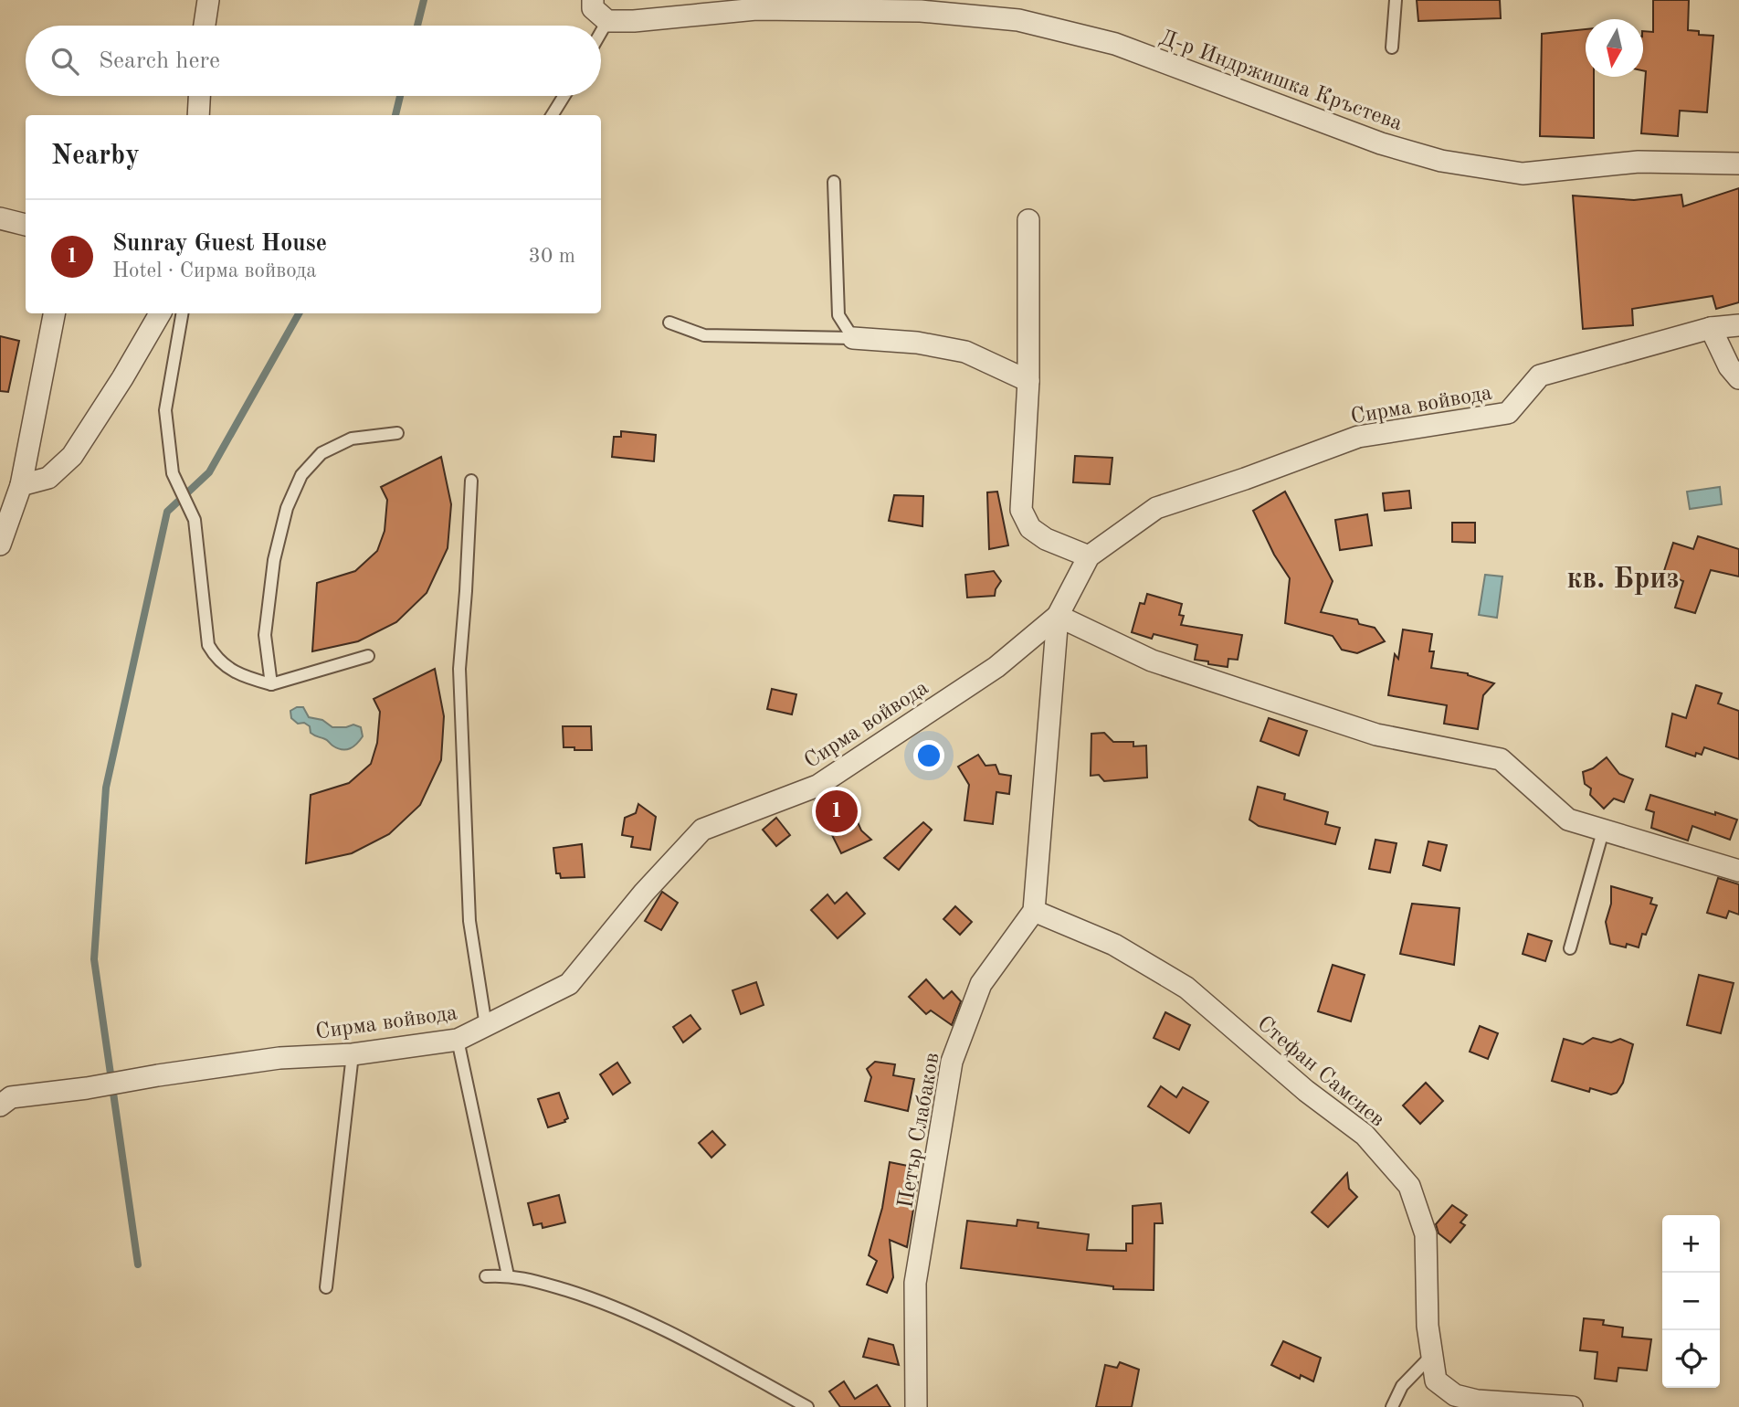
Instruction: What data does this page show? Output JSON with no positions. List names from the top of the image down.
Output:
{
  "streets": {
    "street": [
      "Д-р Индржишка Кръстева",
      "Сирма войвода",
      "Стефан Самсиев",
      "Петър Слабаков"
    ]
  },
  "crossings": [
    ["Стефан Самсиев", "Петър Слабаков"]
  ],
  "districts": ["кв. Бриз"],
  "north": "bottom",
  "page": {
    "search": "Search here",
    "heading": "Nearby",
    "list": [
      {
        "mark": "1",
        "name": "Sunray Guest House",
        "note": "Hotel · Сирма войвода",
        "value": "30 m"
      }
    ],
    "pins": "1",
    "map_buttons": ["+", "−"]
  }
}
